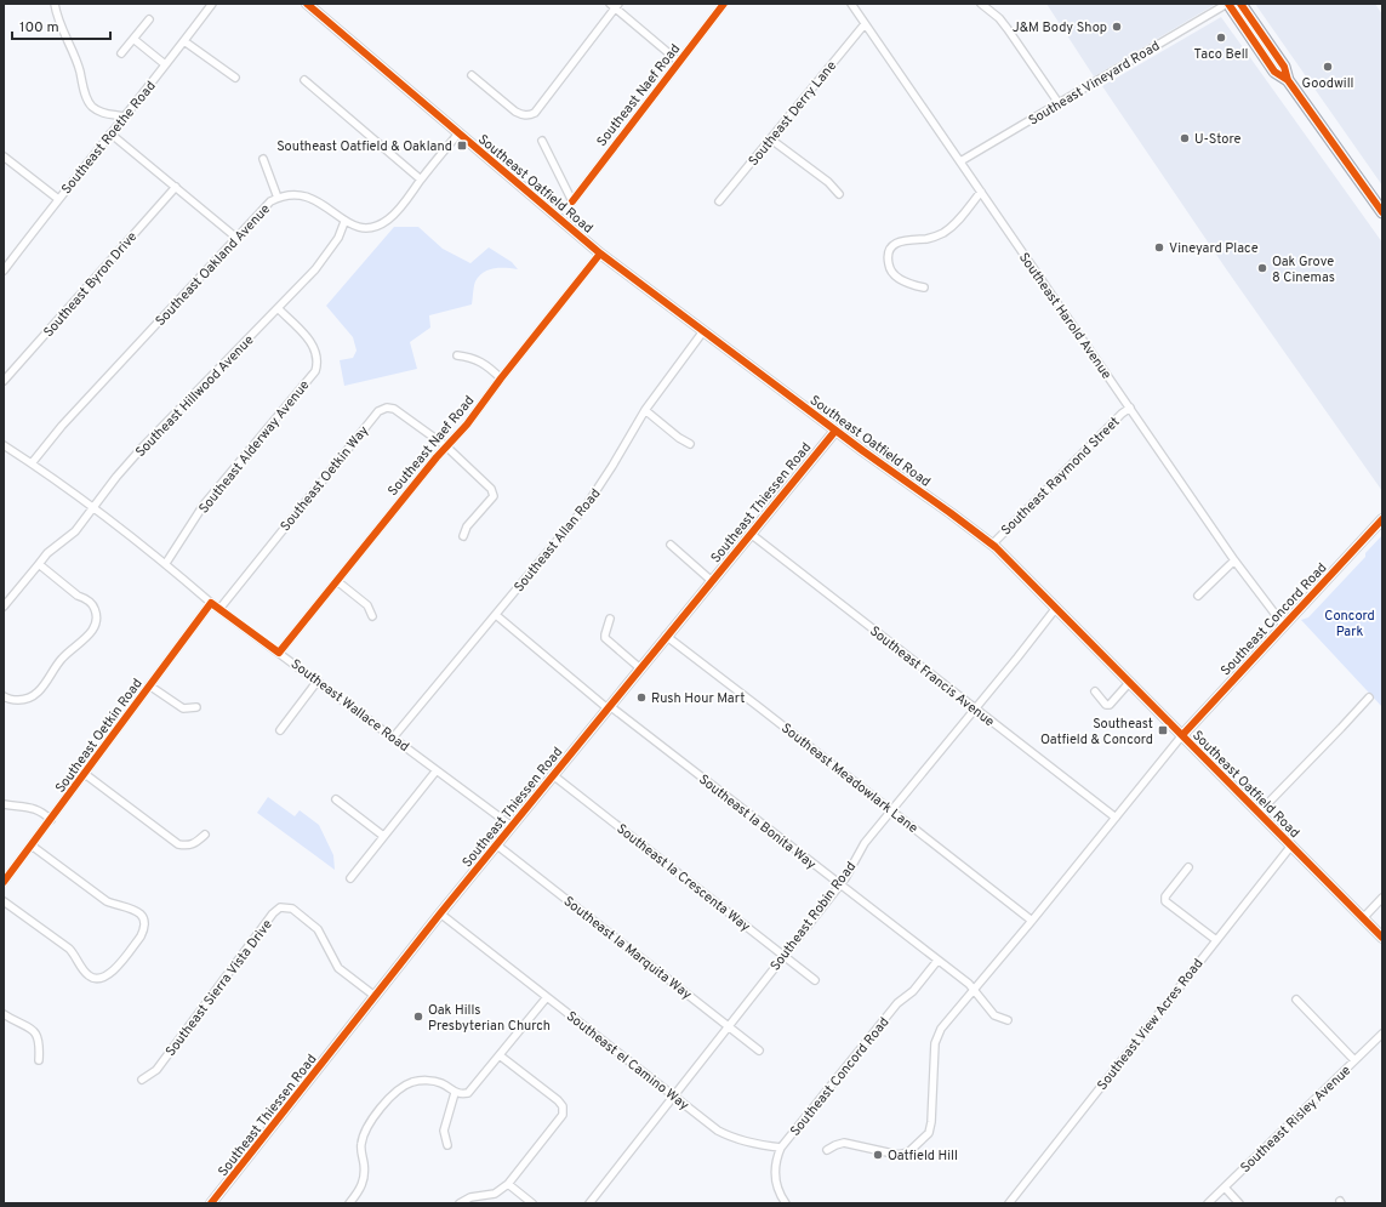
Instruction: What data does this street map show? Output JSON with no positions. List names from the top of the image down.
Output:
{
  "streets": {
    "main road": ["Southeast Oatfield Road", "Southeast Thiessen Road", "Southeast Concord Road"],
    "street": [
      "Southeast Vineyard Road",
      "Southeast Naef Road",
      "Southeast Derry Lane",
      "Southeast Roethe Road",
      "Southeast Oakland Avenue",
      "Southeast Byron Drive",
      "Southeast Harold Avenue",
      "Southeast Hillwood Avenue",
      "Southeast Alderway Avenue",
      "Southeast Raymond Street",
      "Southeast Oetkin Way",
      "Southeast Allan Road",
      "Southeast Francis Avenue",
      "Southeast Wallace Road",
      "Southeast Oetkin Road",
      "Southeast Meadowlark Lane",
      "Southeast la Bonita Way",
      "Southeast la Crescenta Way",
      "Southeast Robin Road",
      "Southeast la Marquita Way",
      "Southeast Sierra Vista Drive",
      "Southeast View Acres Road",
      "Southeast el Camino Way",
      "Southeast Risley Avenue"
    ]
  },
  "crossings": [
    ["Southeast Vineyard Road", "Southeast Harold Avenue"],
    ["Southeast Naef Road", "Southeast Oatfield Road"],
    ["Southeast Naef Road", "Southeast Oetkin Way"],
    ["Southeast Naef Road", "Southeast Wallace Road"],
    ["Southeast Derry Lane", "Southeast Harold Avenue"],
    ["Southeast Oatfield Road", "Southeast Oakland Avenue"],
    ["Southeast Oatfield Road", "Southeast Raymond Street"],
    ["Southeast Oatfield Road", "Southeast Thiessen Road"],
    ["Southeast Oatfield Road", "Southeast Allan Road"],
    ["Southeast Oatfield Road", "Southeast Concord Road"],
    ["Southeast Oatfield Road", "Southeast Robin Road"],
    ["Southeast Oatfield Road", "Southeast View Acres Road"],
    ["Southeast Oakland Avenue", "Southeast Hillwood Avenue"],
    ["Southeast Oakland Avenue", "Southeast Wallace Road"],
    ["Southeast Harold Avenue", "Southeast Raymond Street"],
    ["Southeast Harold Avenue", "Southeast Concord Road"],
    ["Southeast Hillwood Avenue", "Southeast Alderway Avenue"],
    ["Southeast Hillwood Avenue", "Southeast Wallace Road"],
    ["Southeast Alderway Avenue", "Southeast Wallace Road"],
    ["Southeast Oetkin Way", "Southeast Wallace Road"],
    ["Southeast Thiessen Road", "Southeast Francis Avenue"],
    ["Southeast Thiessen Road", "Southeast Wallace Road"],
    ["Southeast Thiessen Road", "Southeast Meadowlark Lane"],
    ["Southeast Thiessen Road", "Southeast la Bonita Way"],
    ["Southeast Thiessen Road", "Southeast la Crescenta Way"],
    ["Southeast Thiessen Road", "Southeast la Marquita Way"],
    ["Southeast Thiessen Road", "Southeast Sierra Vista Drive"],
    ["Southeast Thiessen Road", "Southeast el Camino Way"],
    ["Southeast Allan Road", "Southeast Wallace Road"],
    ["Southeast Allan Road", "Southeast la Bonita Way"],
    ["Southeast Concord Road", "Southeast Francis Avenue"],
    ["Southeast Concord Road", "Southeast Meadowlark Lane"],
    ["Southeast Concord Road", "Southeast la Bonita Way"],
    ["Southeast Concord Road", "Southeast el Camino Way"],
    ["Southeast Francis Avenue", "Southeast Robin Road"],
    ["Southeast Wallace Road", "Southeast Oetkin Road"],
    ["Southeast Meadowlark Lane", "Southeast Robin Road"],
    ["Southeast la Bonita Way", "Southeast Robin Road"],
    ["Southeast la Crescenta Way", "Southeast Robin Road"],
    ["Southeast Robin Road", "Southeast la Marquita Way"],
    ["Southeast Robin Road", "Southeast el Camino Way"]
  ],
  "parks": ["Concord Park"],
  "places": {
    "other": [
      "J&M Body Shop",
      "Taco Bell",
      "Goodwill",
      "U-Store",
      "Vineyard Place",
      "Oak Grove 8 Cinemas",
      "Rush Hour Mart",
      "Oak Hills Presbyterian Church",
      "Oatfield Hill"
    ],
    "transit": ["Southeast Oatfield & Oakland", "Southeast Oatfield & Concord"]
  },
  "scale_bar": "100 m"
}
